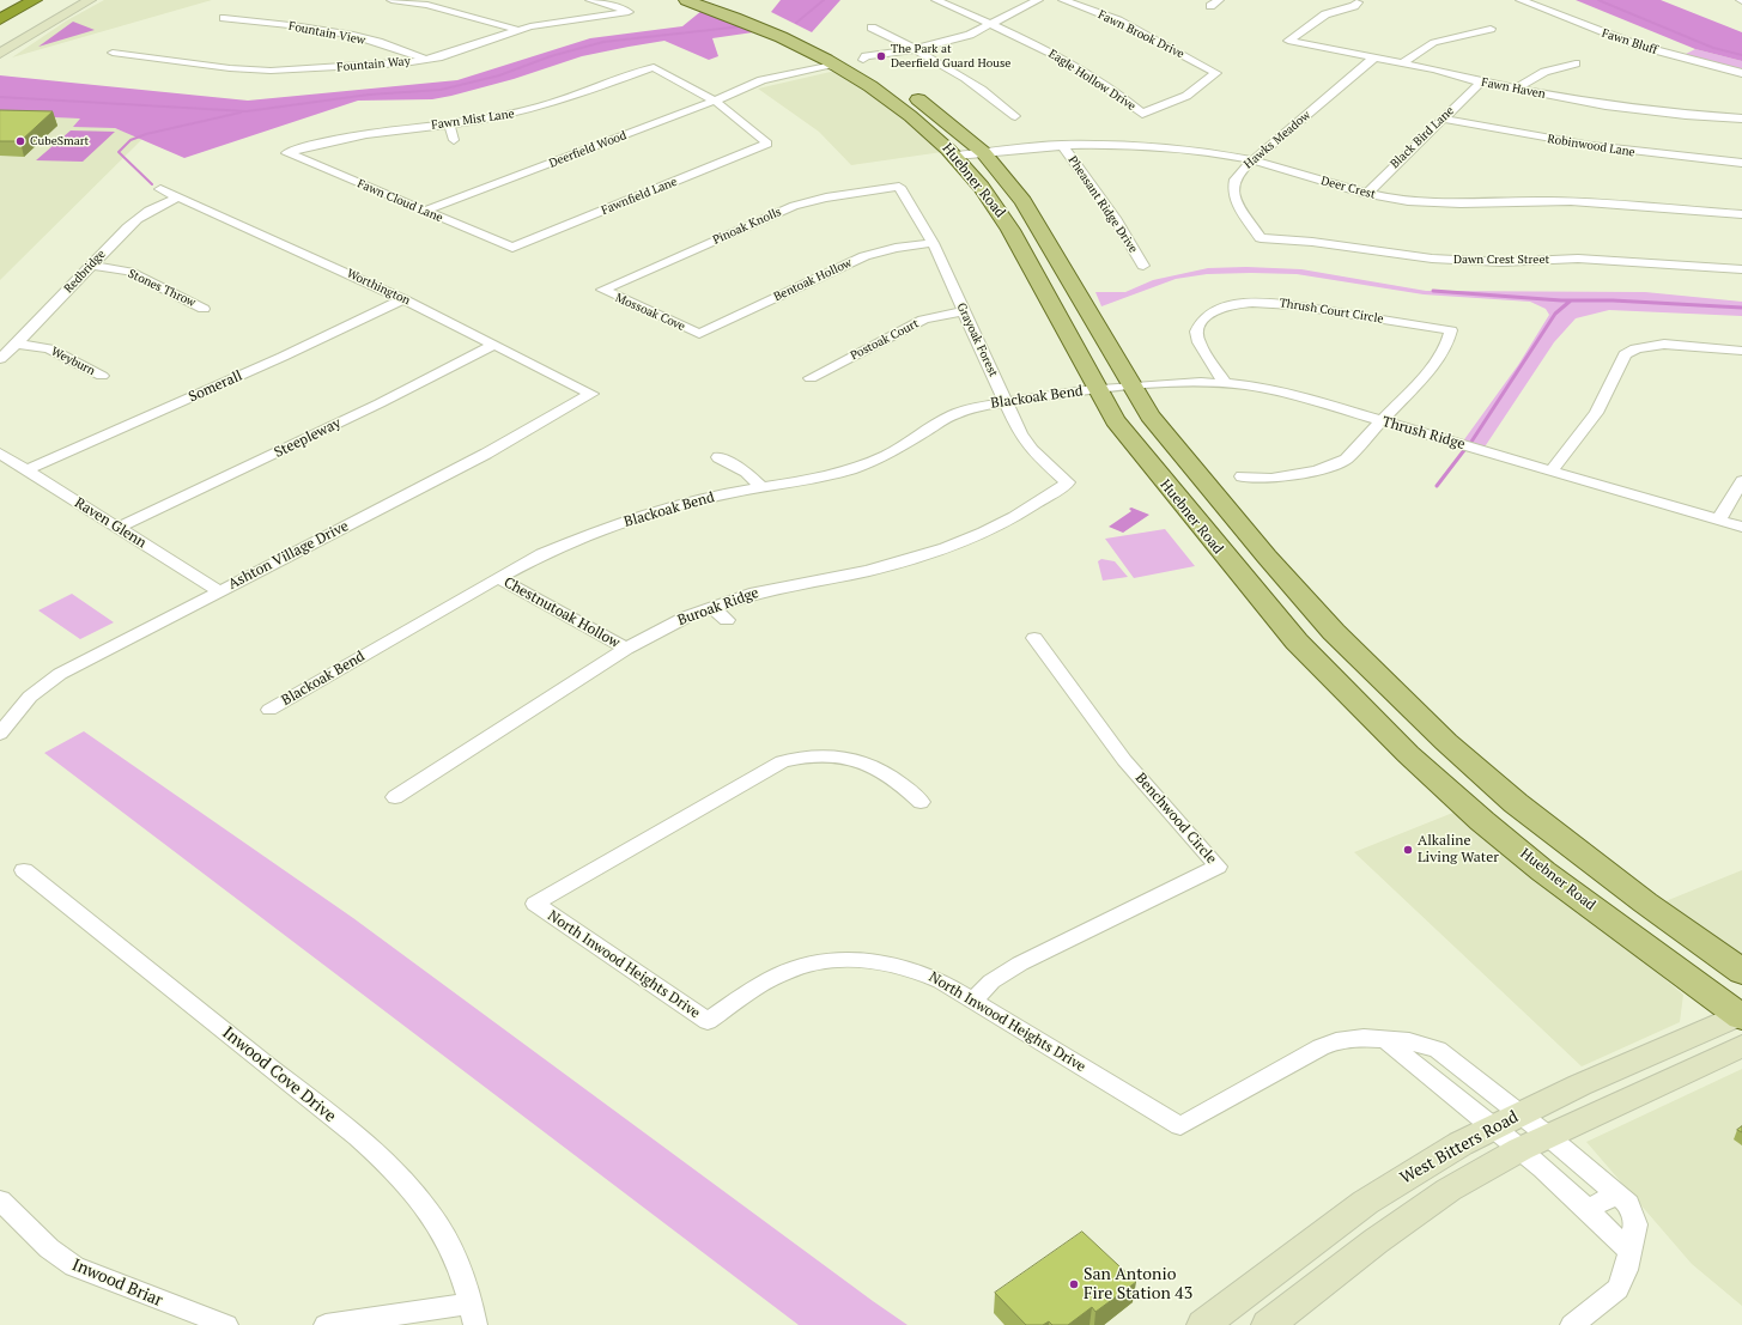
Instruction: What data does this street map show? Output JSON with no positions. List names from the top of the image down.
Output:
{
  "streets": {
    "main road": ["Huebner Road", "West Bitters Road"],
    "street": [
      "Fountain View",
      "Fawn Brook Drive",
      "Fawn Bluff",
      "Fountain Way",
      "Eagle Hollow Drive",
      "Fawn Haven",
      "Fawn Mist Lane",
      "Black Bird Lane",
      "Hawks Meadow",
      "Robinwood Lane",
      "Deerfield Wood",
      "Deer Crest",
      "Fawnfield Lane",
      "Fawn Cloud Lane",
      "Pheasant Ridge Drive",
      "Pinoak Knolls",
      "Dawn Crest Street",
      "Redbridge",
      "Bentoak Hollow",
      "Worthington",
      "Stones Throw",
      "Thrush Court Circle",
      "Mossoak Cove",
      "Postoak Court",
      "Grayoak Forest",
      "Weyburn",
      "Somerall",
      "Blackoak Bend",
      "Thrush Ridge",
      "Steepleway",
      "Raven Glenn",
      "Ashton Village Drive",
      "Buroak Ridge",
      "Chestnutoak Hollow",
      "Benchwood Circle",
      "North Inwood Heights Drive",
      "Inwood Cove Drive",
      "Inwood Briar"
    ]
  },
  "crossings": [
    ["Fountain View", "Fountain Way"],
    ["Fawn Brook Drive", "Eagle Hollow Drive"],
    ["Fawn Haven", "Black Bird Lane"],
    ["Fawn Haven", "Hawks Meadow"],
    ["Fawn Mist Lane", "Deerfield Wood"],
    ["Fawn Mist Lane", "Fawnfield Lane"],
    ["Fawn Mist Lane", "Fawn Cloud Lane"],
    ["Black Bird Lane", "Robinwood Lane"],
    ["Black Bird Lane", "Deer Crest"],
    ["Hawks Meadow", "Deer Crest"],
    ["Hawks Meadow", "Dawn Crest Street"],
    ["Deerfield Wood", "Huebner Road"],
    ["Deerfield Wood", "Fawnfield Lane"],
    ["Deerfield Wood", "Fawn Cloud Lane"],
    ["Huebner Road", "Deer Crest"],
    ["Huebner Road", "Blackoak Bend"],
    ["Huebner Road", "Thrush Ridge"],
    ["Huebner Road", "West Bitters Road"],
    ["Deer Crest", "Pheasant Ridge Drive"],
    ["Fawnfield Lane", "Fawn Cloud Lane"],
    ["Pinoak Knolls", "Mossoak Cove"],
    ["Pinoak Knolls", "Grayoak Forest"],
    ["Redbridge", "Worthington"],
    ["Redbridge", "Stones Throw"],
    ["Redbridge", "Weyburn"],
    ["Bentoak Hollow", "Mossoak Cove"],
    ["Bentoak Hollow", "Grayoak Forest"],
    ["Worthington", "Somerall"],
    ["Worthington", "Steepleway"],
    ["Worthington", "Ashton Village Drive"],
    ["Thrush Court Circle", "Thrush Ridge"],
    ["Postoak Court", "Grayoak Forest"],
    ["Grayoak Forest", "Blackoak Bend"],
    ["Grayoak Forest", "Buroak Ridge"],
    ["Somerall", "Raven Glenn"],
    ["Blackoak Bend", "Thrush Ridge"],
    ["Blackoak Bend", "Chestnutoak Hollow"],
    ["Steepleway", "Raven Glenn"],
    ["Raven Glenn", "Ashton Village Drive"],
    ["Buroak Ridge", "Chestnutoak Hollow"],
    ["Benchwood Circle", "North Inwood Heights Drive"],
    ["North Inwood Heights Drive", "West Bitters Road"]
  ],
  "places": [
    "The Park at Deerfield Guard House",
    "CubeSmart",
    "Alkaline Living Water",
    "San Antonio Fire Station 43"
  ]
}
